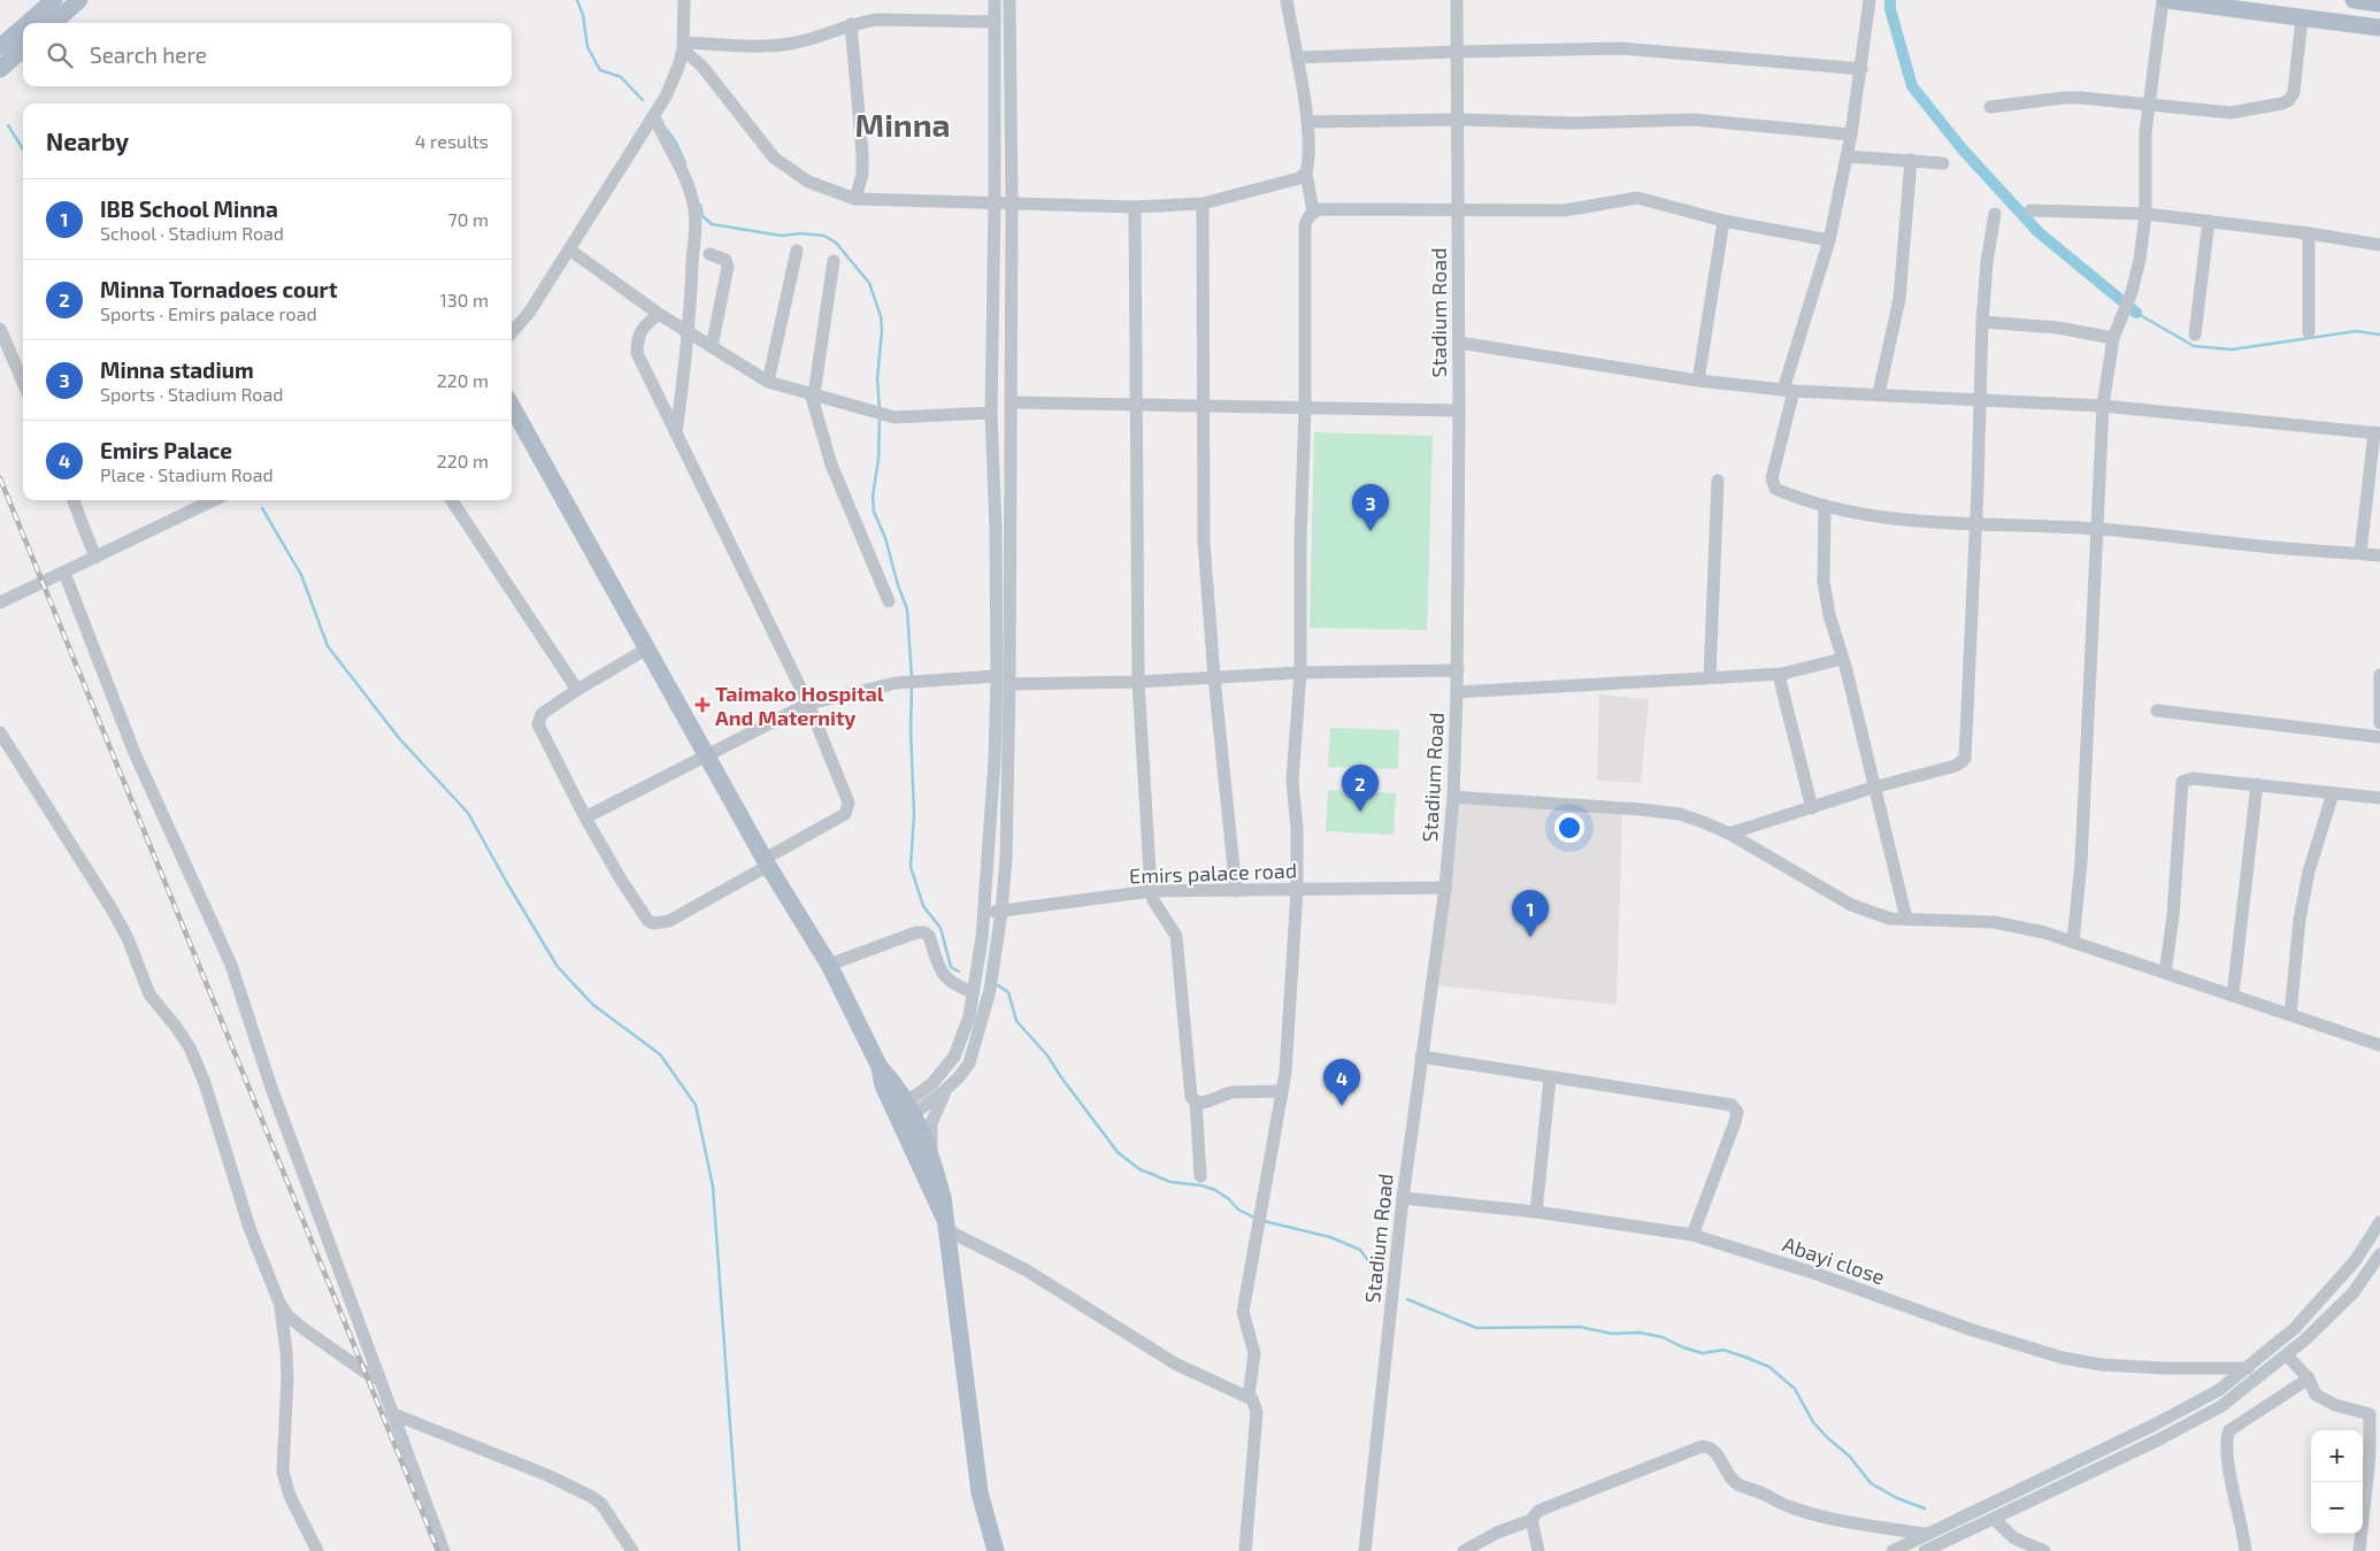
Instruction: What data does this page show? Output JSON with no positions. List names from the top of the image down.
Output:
{
  "streets": {
    "street": ["Stadium Road", "Emirs palace road", "Abayi close"]
  },
  "crossings": [
    ["Stadium Road", "Emirs palace road"],
    ["Stadium Road", "Abayi close"]
  ],
  "districts": ["Minna"],
  "places": {
    "health": ["Taimako Hospital And Maternity"]
  },
  "page": {
    "search": "Search here",
    "heading": ["Nearby", "4 results"],
    "list": [
      {
        "mark": "1",
        "name": "IBB School Minna",
        "note": "School · Stadium Road",
        "value": "70 m"
      },
      {
        "mark": "2",
        "name": "Minna Tornadoes court",
        "note": "Sports · Emirs palace road",
        "value": "130 m"
      },
      {
        "mark": "3",
        "name": "Minna stadium",
        "note": "Sports · Stadium Road",
        "value": "220 m"
      },
      {
        "mark": "4",
        "name": "Emirs Palace",
        "note": "Place · Stadium Road",
        "value": "220 m"
      }
    ],
    "pins": [
      "3",
      "2",
      "1",
      "4"
    ],
    "map_buttons": ["+", "−"]
  }
}
